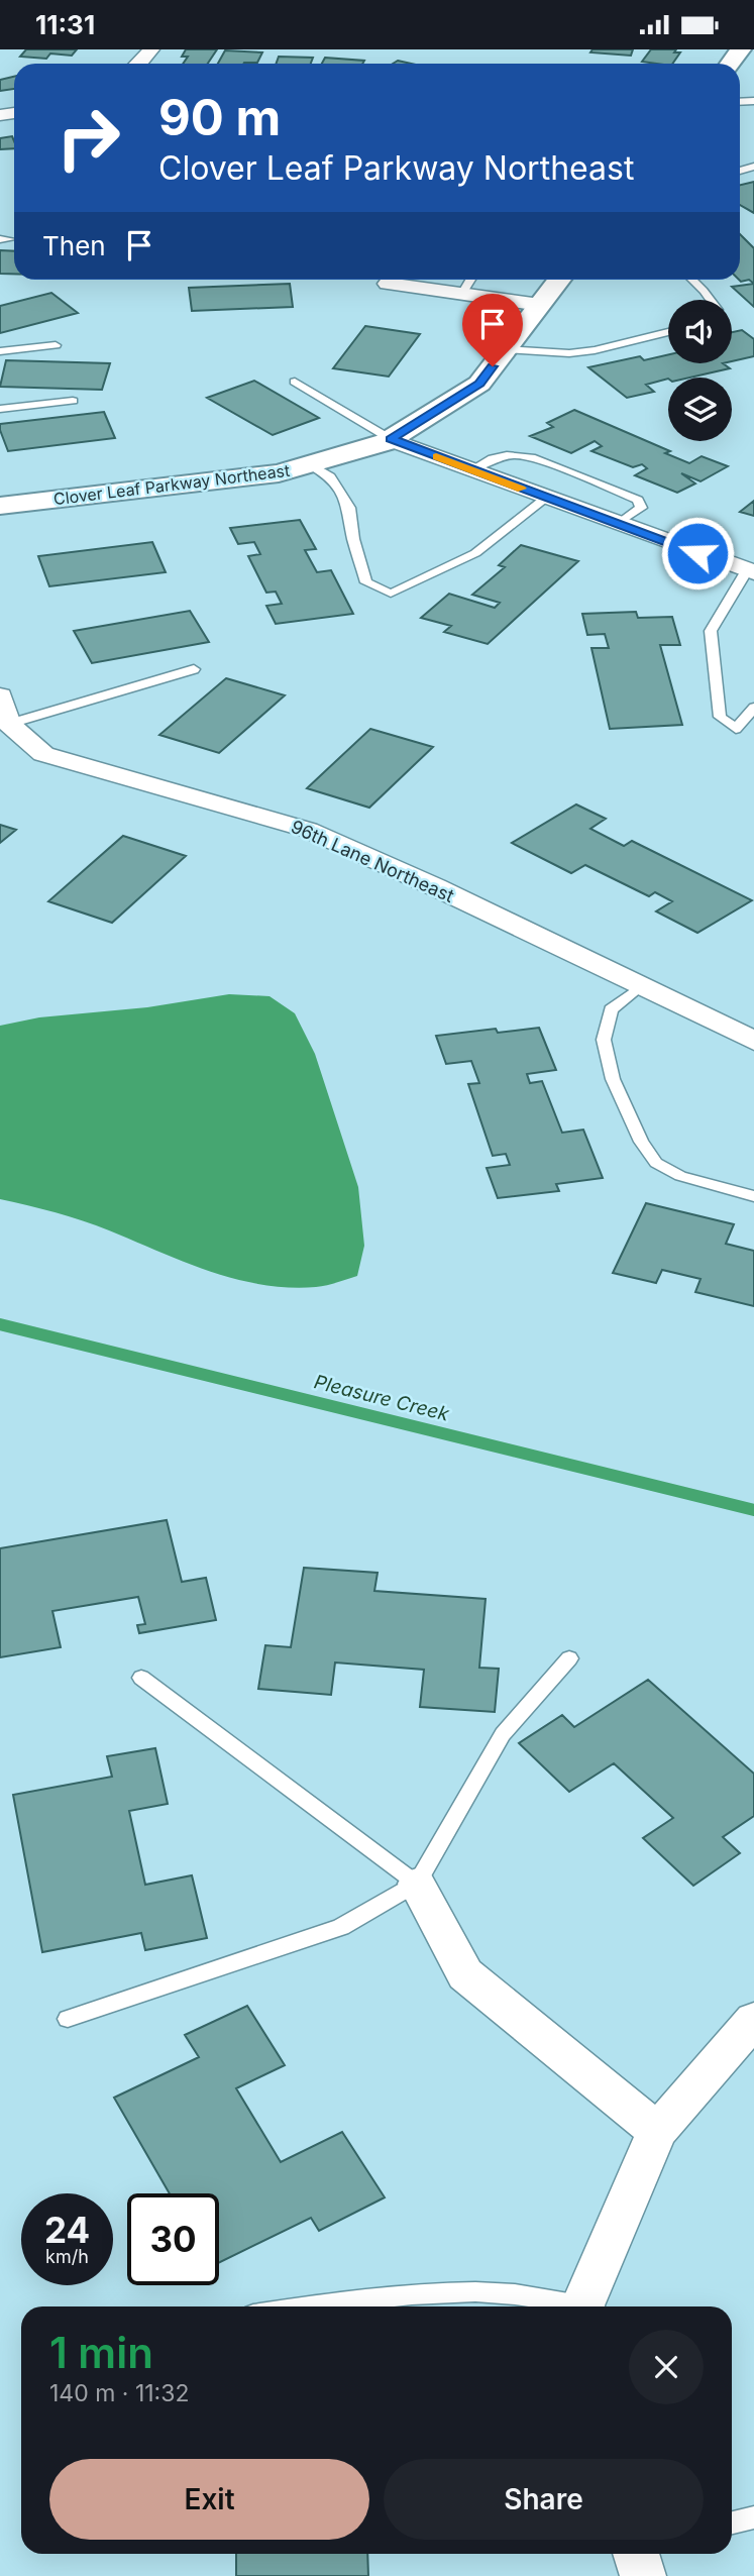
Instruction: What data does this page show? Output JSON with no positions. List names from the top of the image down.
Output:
{
  "streets": {
    "street": ["Clover Leaf Parkway Northeast", "96th Lane Northeast"]
  },
  "water": ["Pleasure Creek"],
  "page": {
    "status": "11:31",
    "turn": ["90 m", "Clover Leaf Parkway Northeast"],
    "then": "Then",
    "speed": "24 km/h",
    "limit": "30",
    "heading": ["1 min", "140 m · 11:32"],
    "buttons": ["Exit", "Share"]
  }
}
